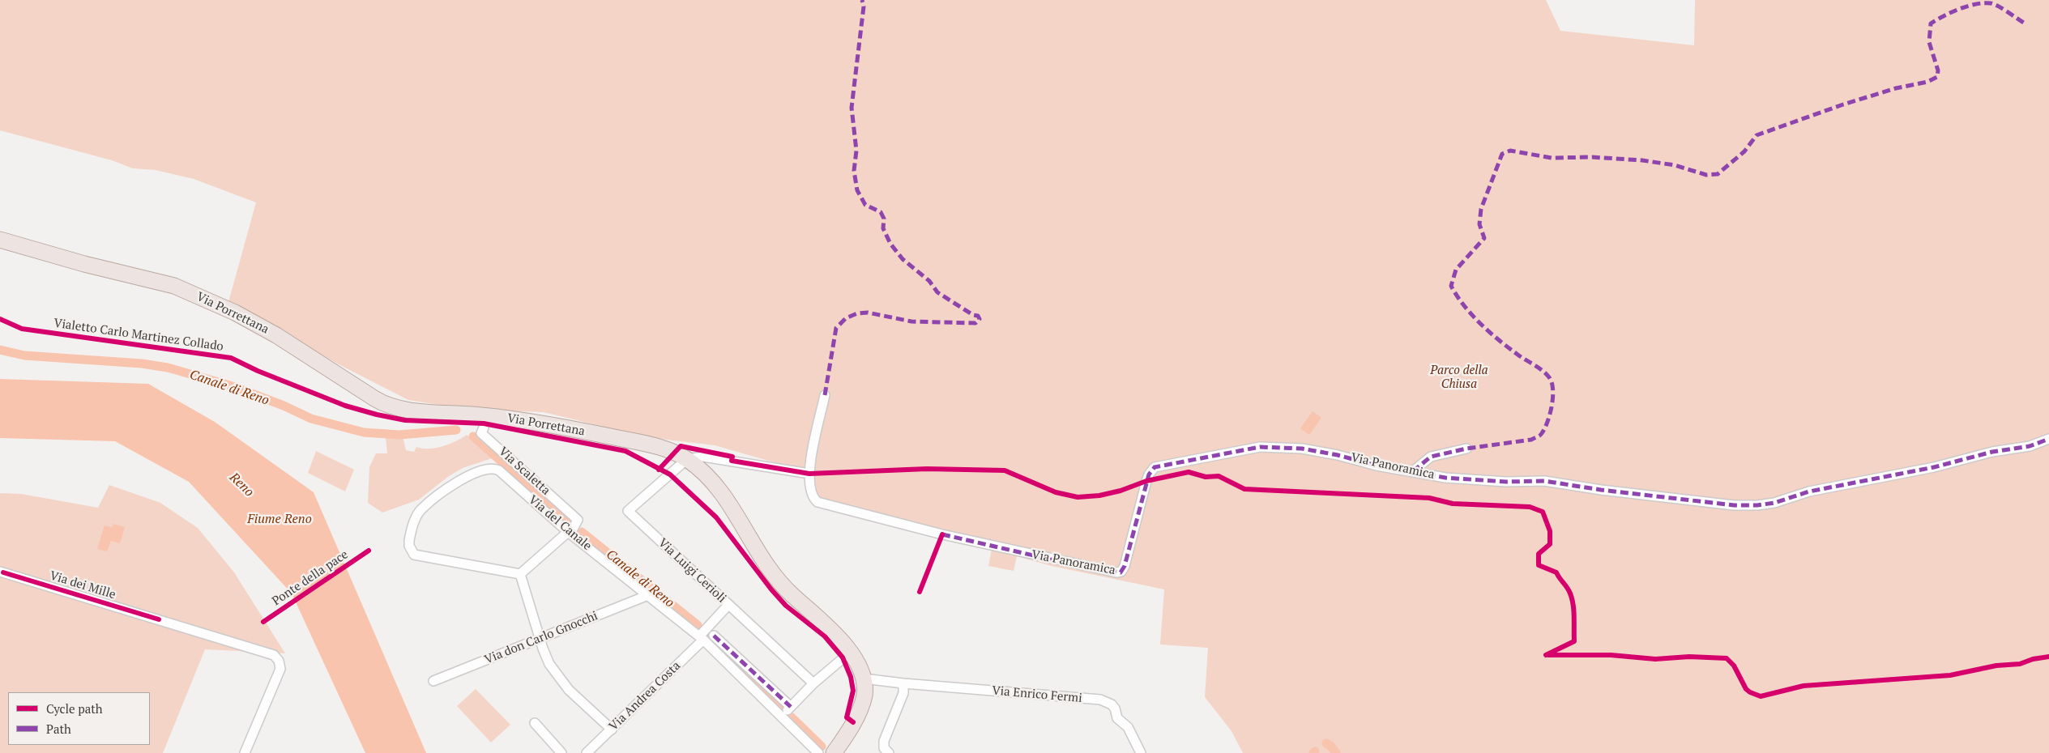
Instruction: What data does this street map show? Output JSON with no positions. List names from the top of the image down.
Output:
{
  "streets": {
    "main road": ["Via Porrettana"],
    "street": [
      "Via Panoramica",
      "Via Scaletta",
      "Via del Canale",
      "Via Luigi Cerioli",
      "Via dei Mille",
      "Via don Carlo Gnocchi",
      "Via Enrico Fermi",
      "Via Andrea Costa"
    ],
    "cycle path": ["Vialetto Carlo Martinez Collado", "Ponte della pace"]
  },
  "crossings": [
    ["Via Porrettana", "Via Luigi Cerioli"],
    ["Via Porrettana", "Via Enrico Fermi"],
    ["Via Scaletta", "Via del Canale"],
    ["Via del Canale", "Via don Carlo Gnocchi"],
    ["Via del Canale", "Via Andrea Costa"],
    ["Via Luigi Cerioli", "Via Andrea Costa"]
  ],
  "water": ["Canale di Reno", "Reno", "Fiume Reno"],
  "parks": ["Parco della Chiusa"],
  "legend": ["Cycle path", "Path"]
}
